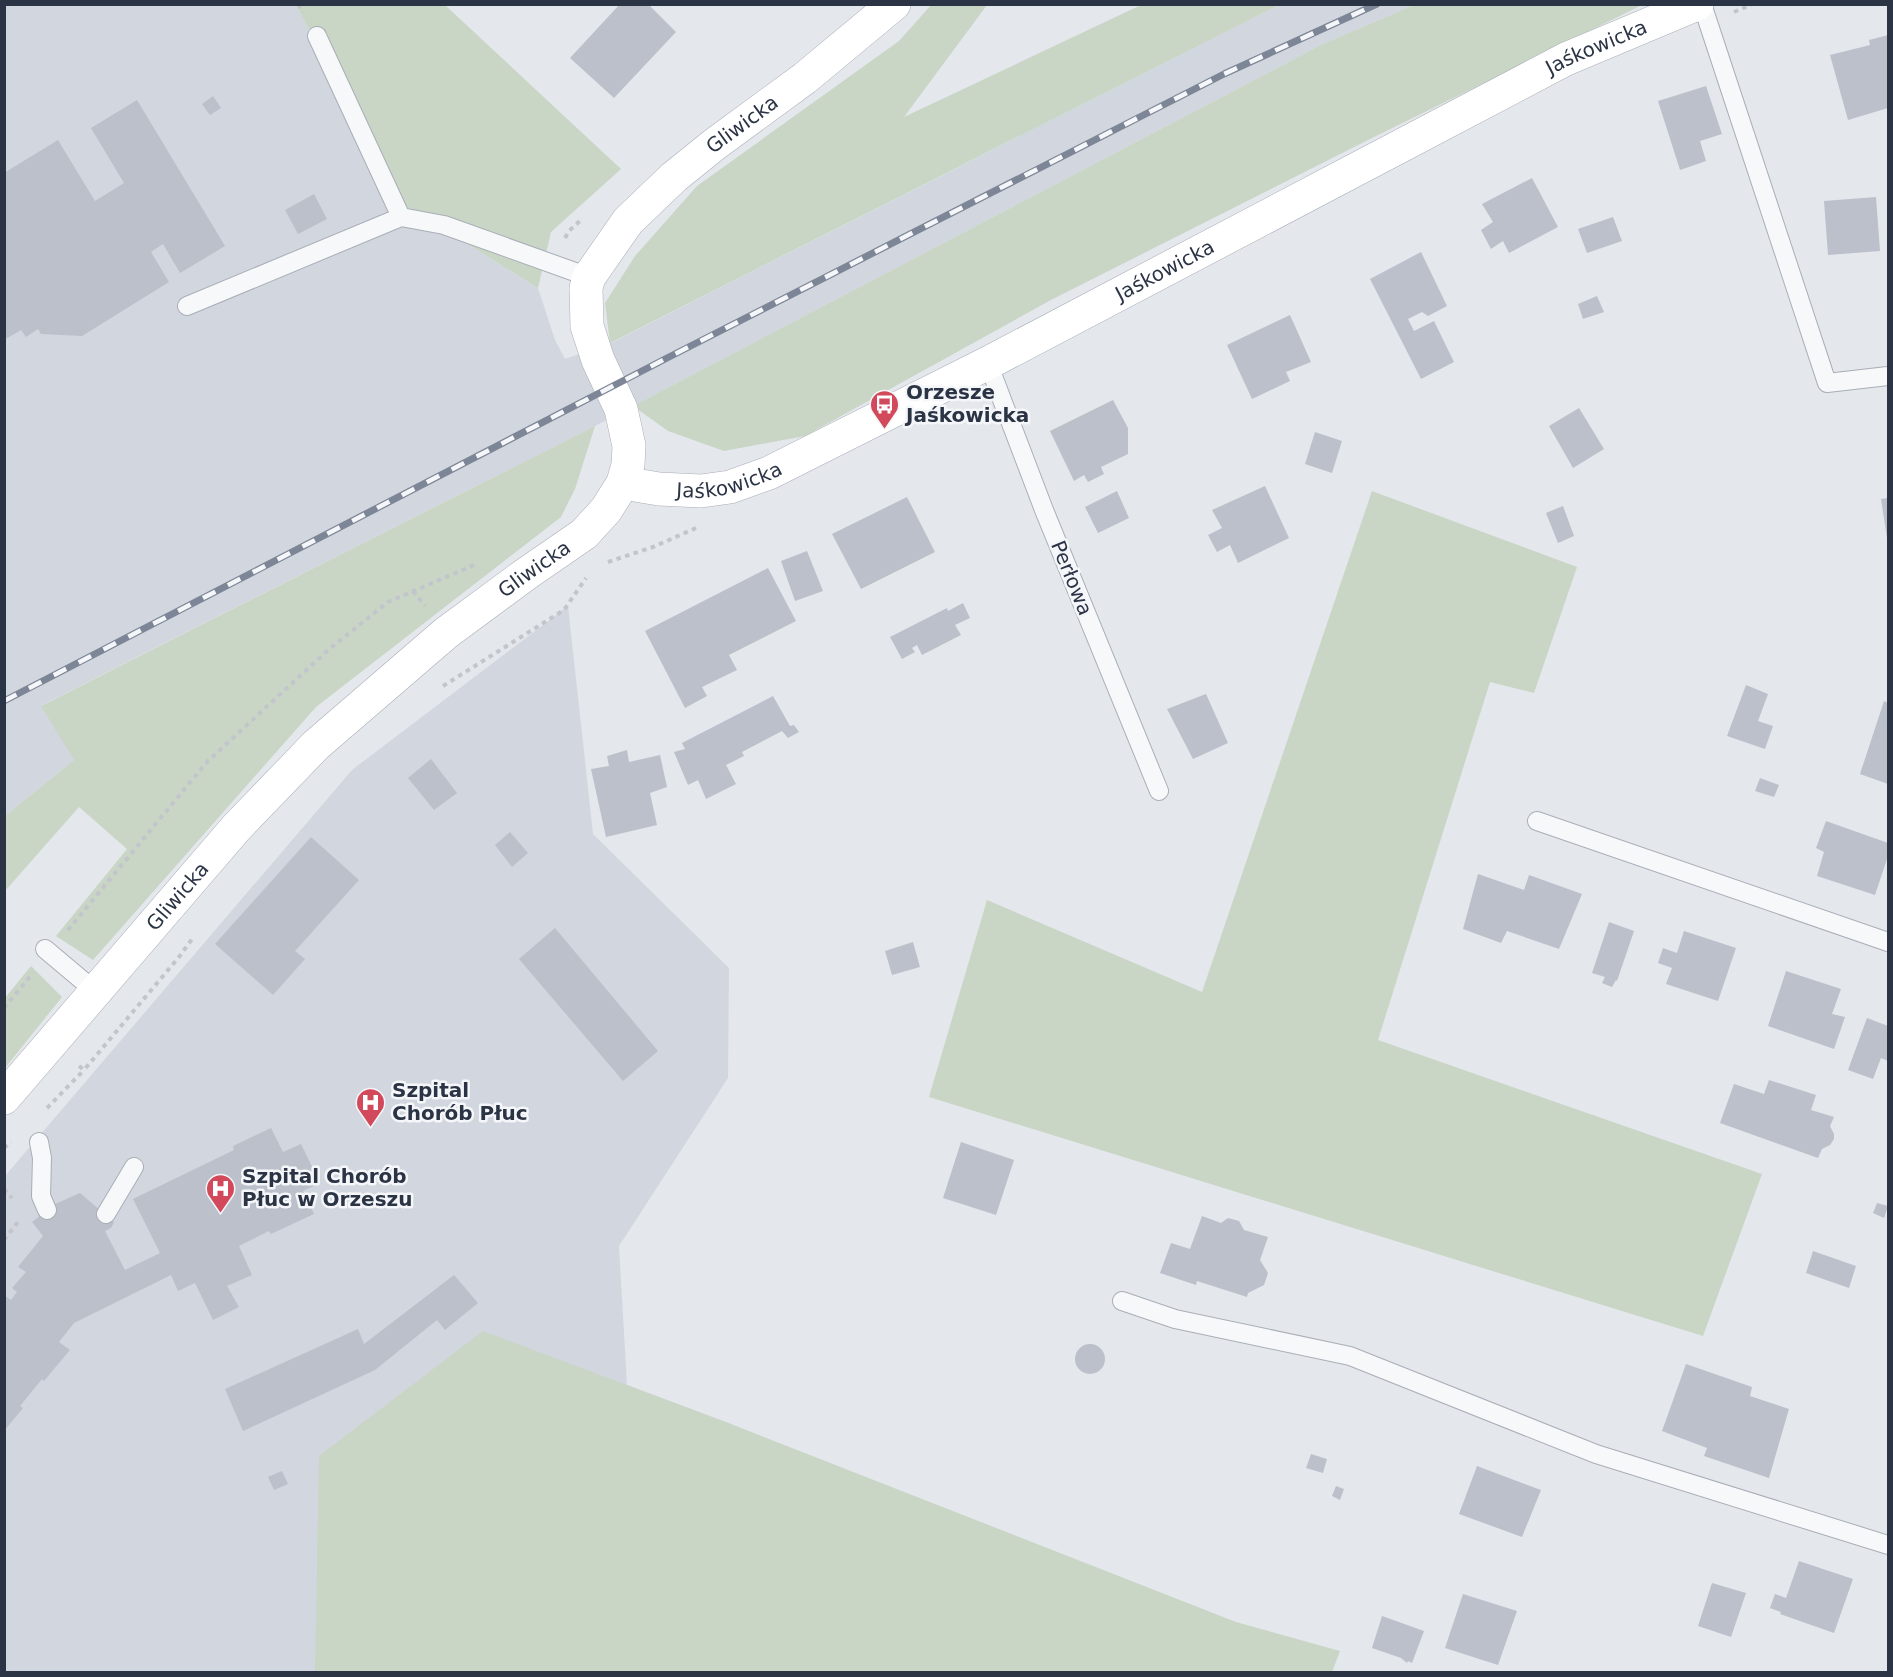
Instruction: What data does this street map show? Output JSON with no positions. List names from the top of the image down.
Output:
{
  "streets": {
    "main road": ["Jaśkowicka", "Gliwicka"],
    "lane": ["Perłowa"]
  },
  "crossings": [
    ["Jaśkowicka", "Gliwicka"],
    ["Jaśkowicka", "Perłowa"]
  ],
  "places": {
    "bus stop": ["Orzesze Jaśkowicka"],
    "hospital": ["Szpital Chorób Płuc", "Szpital Chorób Płuc w Orzeszu"]
  }
}
